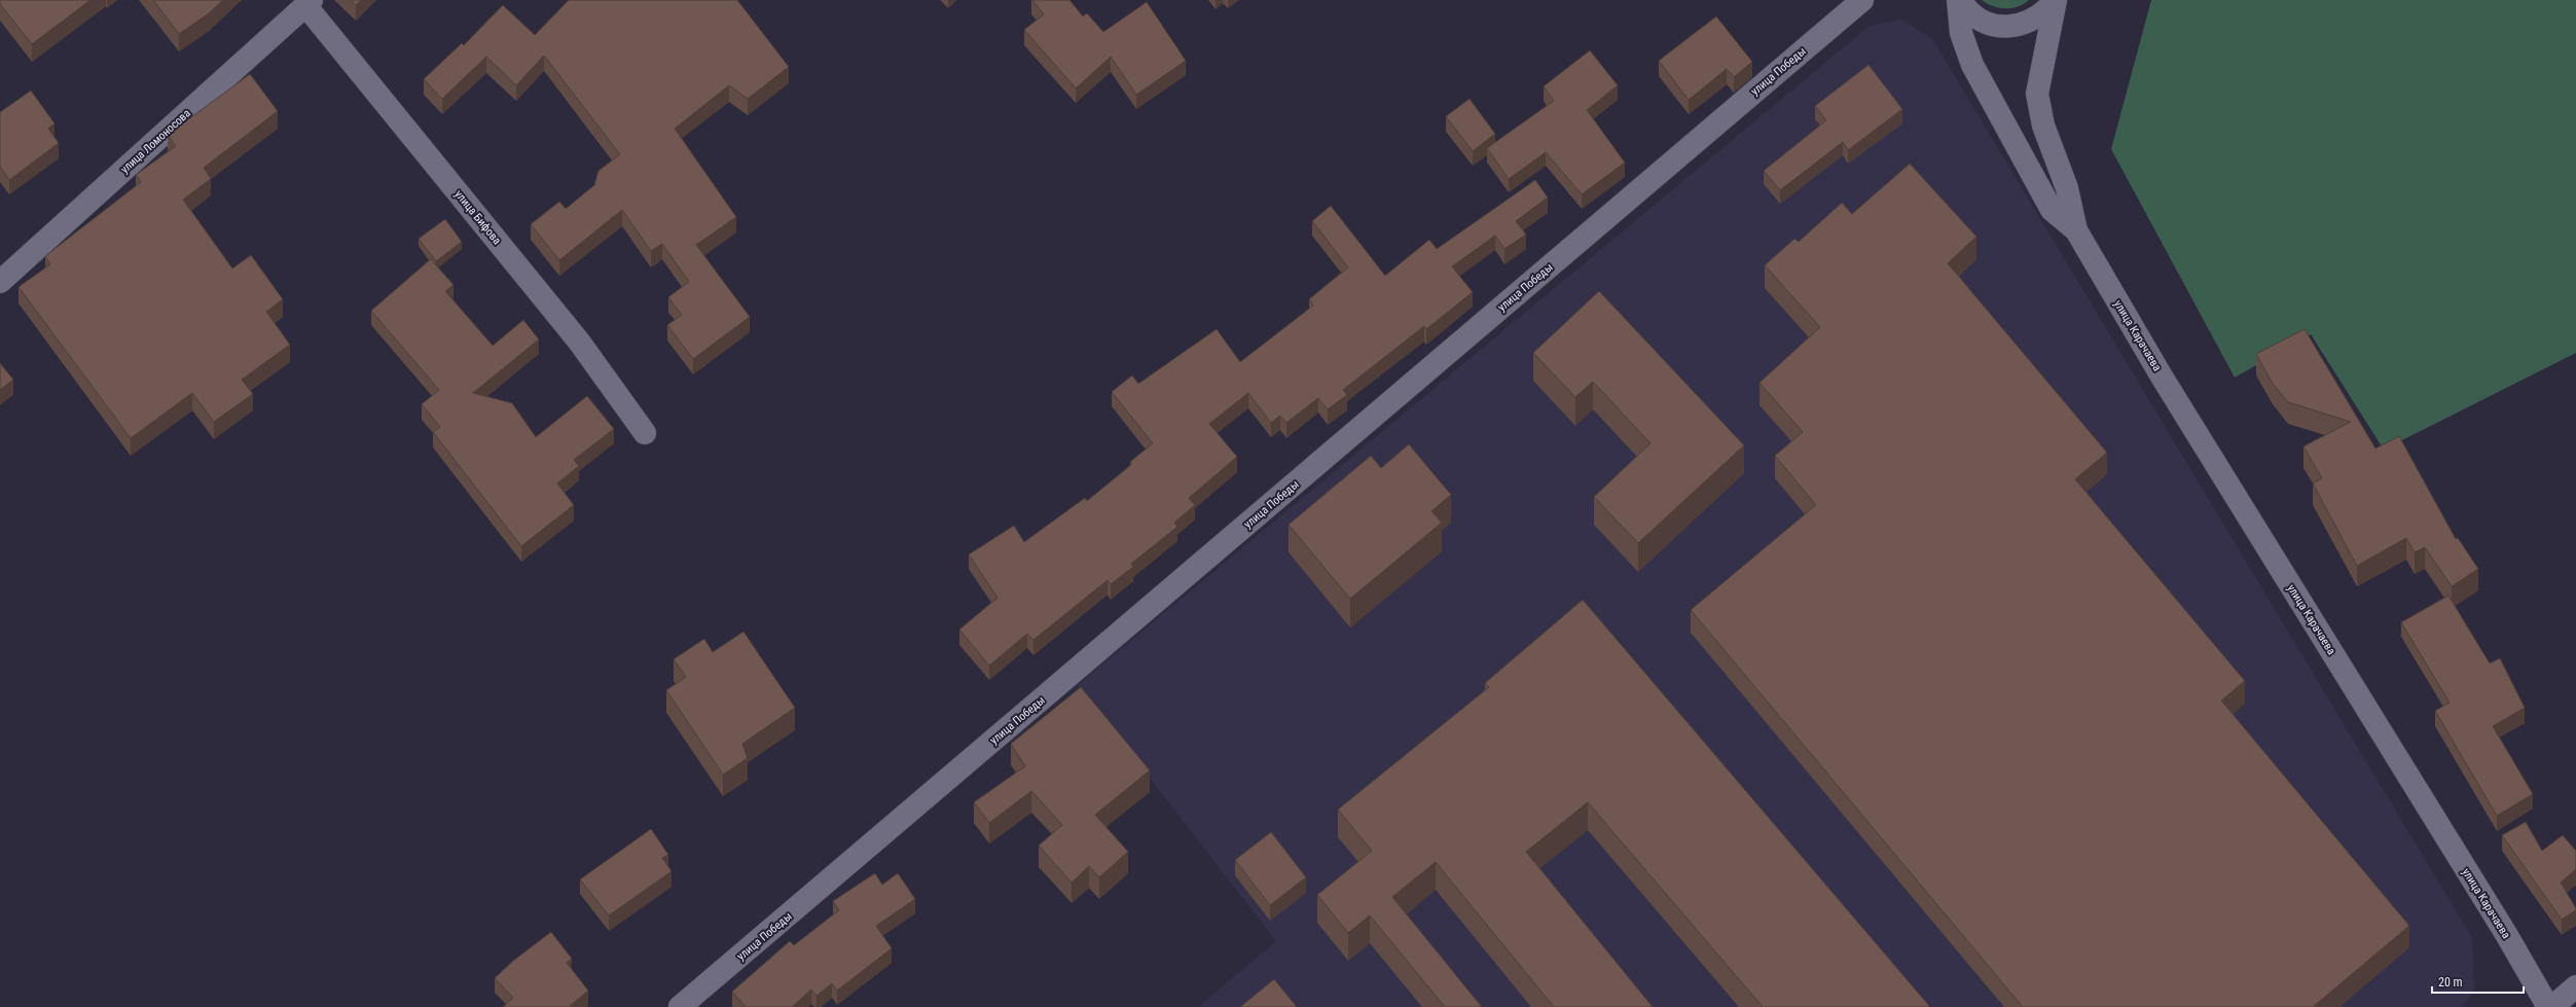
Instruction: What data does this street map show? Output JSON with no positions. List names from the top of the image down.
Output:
{
  "streets": {
    "street": [
      "улица Победы",
      "улица Ломоносова",
      "улица Бифова",
      "улица Карачаева"
    ]
  },
  "crossings": [
    ["улица Ломоносова", "улица Бифова"]
  ],
  "scale_bar": "20 m"
}
